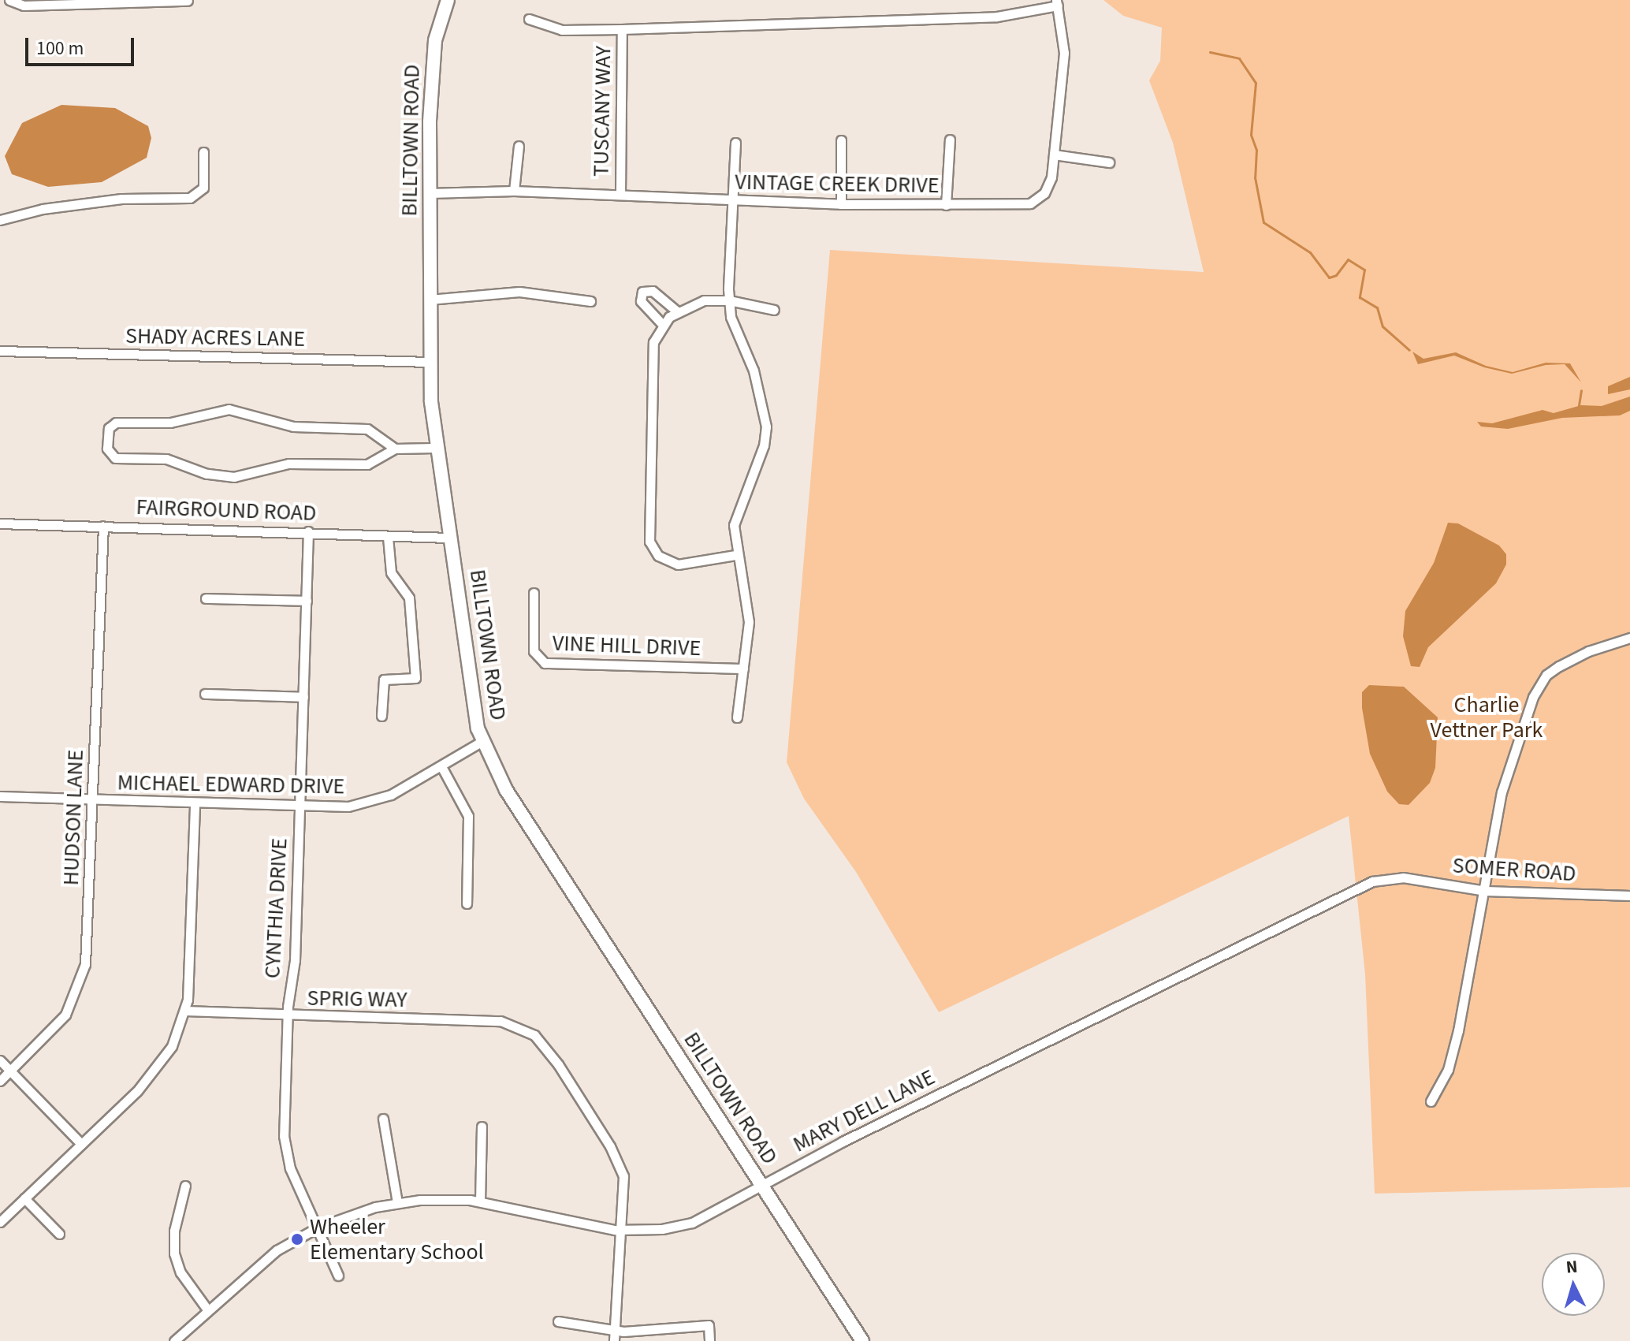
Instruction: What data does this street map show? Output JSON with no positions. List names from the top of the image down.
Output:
{
  "streets": {
    "main road": ["BILLTOWN ROAD"],
    "street": [
      "TUSCANY WAY",
      "VINTAGE CREEK DRIVE",
      "SHADY ACRES LANE",
      "FAIRGROUND ROAD",
      "VINE HILL DRIVE",
      "MICHAEL EDWARD DRIVE",
      "HUDSON LANE",
      "SOMER ROAD",
      "CYNTHIA DRIVE",
      "SPRIG WAY",
      "MARY DELL LANE"
    ]
  },
  "crossings": [
    ["TUSCANY WAY", "VINTAGE CREEK DRIVE"],
    ["BILLTOWN ROAD", "VINTAGE CREEK DRIVE"],
    ["BILLTOWN ROAD", "SHADY ACRES LANE"],
    ["BILLTOWN ROAD", "FAIRGROUND ROAD"],
    ["BILLTOWN ROAD", "MICHAEL EDWARD DRIVE"],
    ["BILLTOWN ROAD", "MARY DELL LANE"],
    ["FAIRGROUND ROAD", "HUDSON LANE"],
    ["FAIRGROUND ROAD", "CYNTHIA DRIVE"],
    ["MICHAEL EDWARD DRIVE", "HUDSON LANE"],
    ["MICHAEL EDWARD DRIVE", "CYNTHIA DRIVE"],
    ["SOMER ROAD", "MARY DELL LANE"],
    ["CYNTHIA DRIVE", "SPRIG WAY"],
    ["CYNTHIA DRIVE", "MARY DELL LANE"],
    ["SPRIG WAY", "MARY DELL LANE"]
  ],
  "parks": ["Charlie Vettner Park"],
  "places": ["Wheeler Elementary School"],
  "scale_bar": "100 m",
  "north": "top"
}
